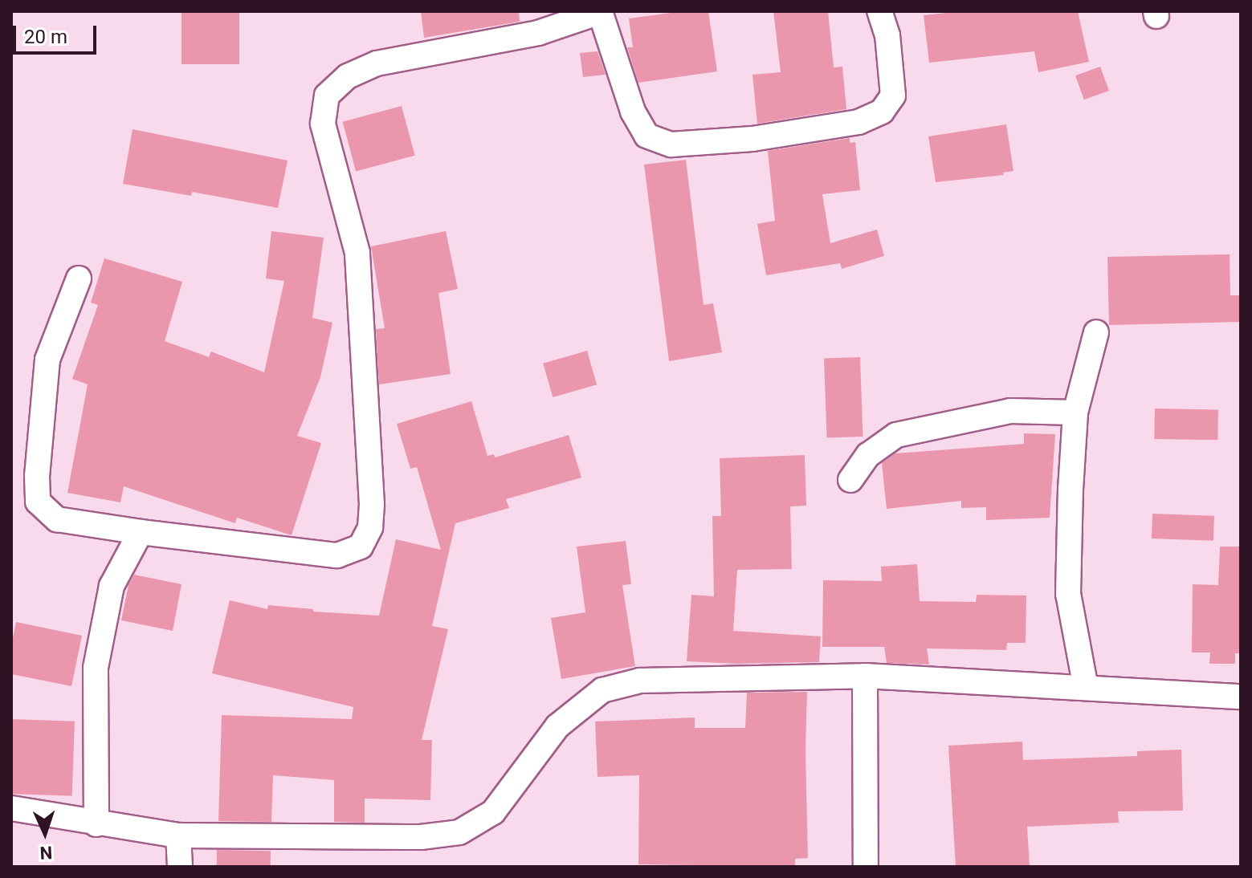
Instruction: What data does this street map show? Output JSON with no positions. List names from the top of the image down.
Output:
{
  "scale_bar": "20 m",
  "north": "bottom"
}
